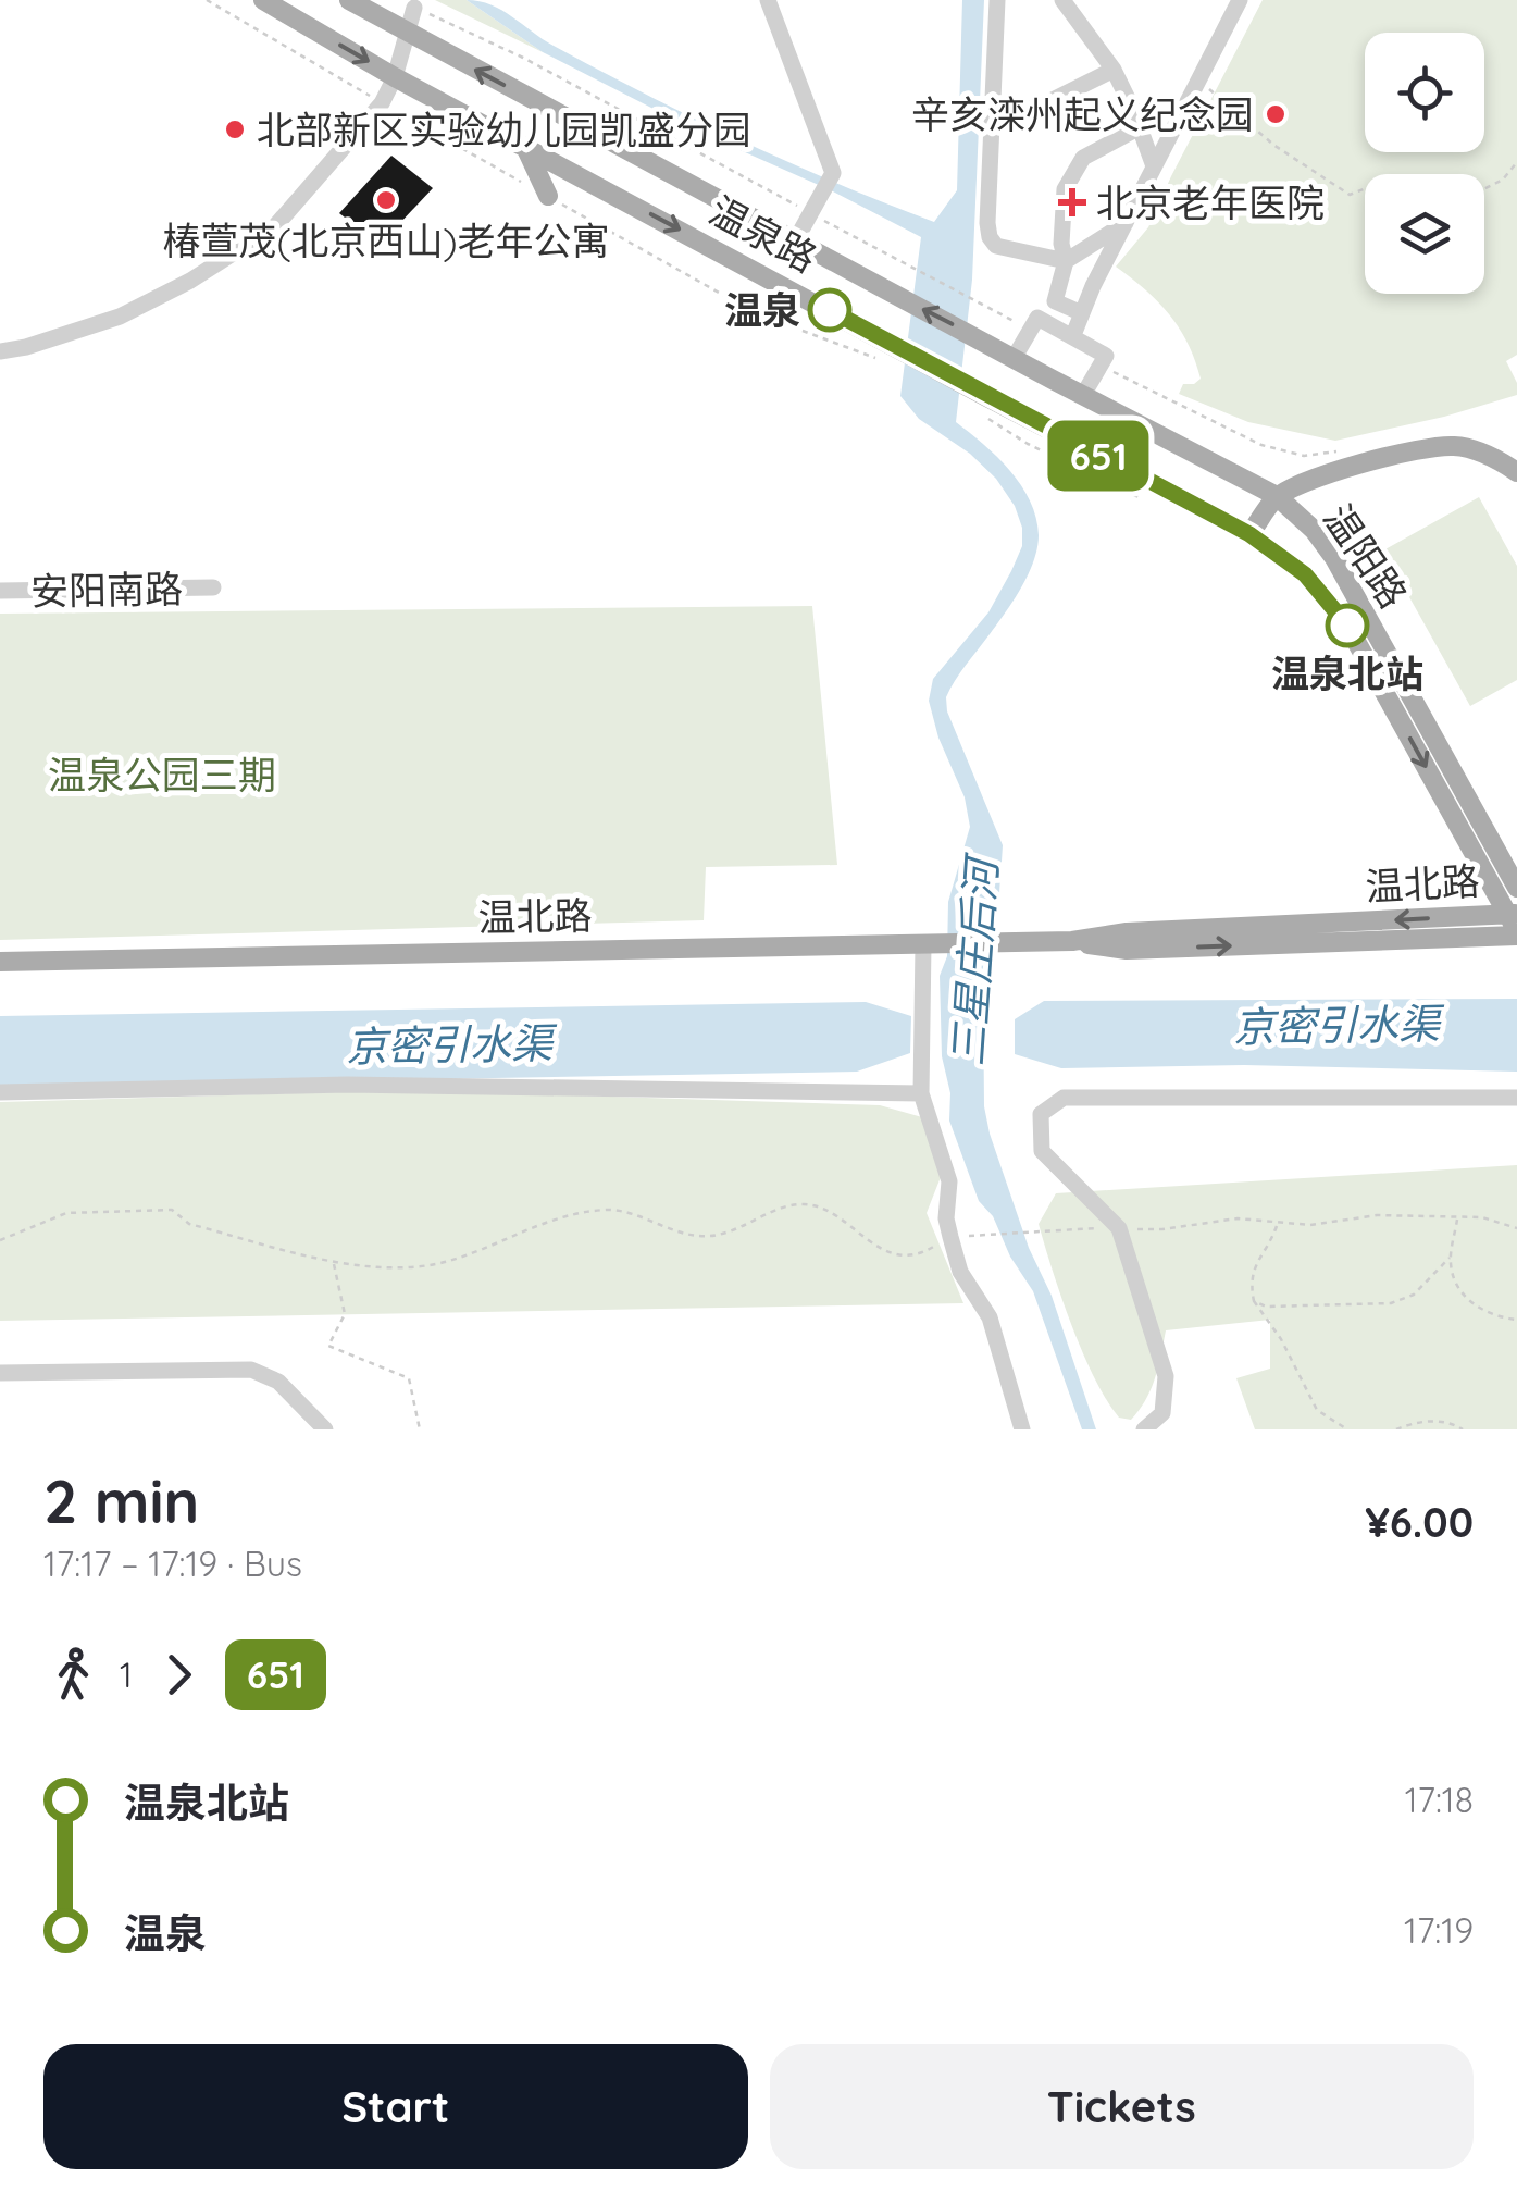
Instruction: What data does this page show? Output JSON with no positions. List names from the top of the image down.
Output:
{
  "streets": {
    "main road": ["温泉路", "温阳路", "温北路"],
    "street": ["安阳南路"]
  },
  "crossings": [
    ["温泉路", "温阳路"],
    ["温阳路", "温北路"]
  ],
  "water": ["三星庄后河", "京密引水渠"],
  "parks": ["温泉公园三期"],
  "places": {
    "other": [
      "辛亥滦州起义纪念园",
      "北部新区实验幼儿园凯盛分园",
      "椿萱茂(北京西山)老年公寓",
      "温泉",
      "温泉北站"
    ],
    "health": ["北京老年医院"]
  },
  "lines": ["bus line 651"],
  "page": {
    "on_map": "651",
    "heading": ["2 min", "17:17 – 17:19 · Bus", "¥6.00"],
    "legs": ["1", "651"],
    "list": [
      {
        "name": "温泉北站",
        "value": "17:18"
      },
      {
        "name": "温泉",
        "value": "17:19"
      }
    ],
    "buttons": ["Start", "Tickets"]
  }
}
